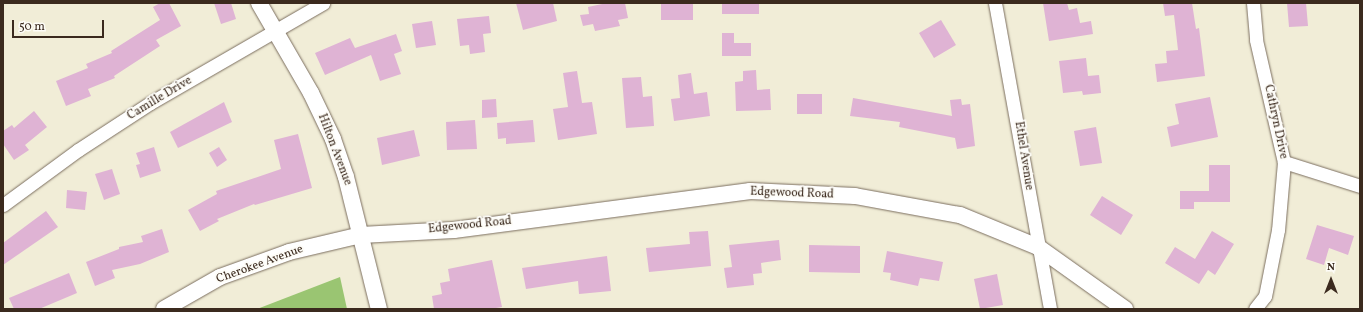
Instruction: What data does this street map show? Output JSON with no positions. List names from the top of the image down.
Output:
{
  "streets": {
    "street": [
      "Camille Drive",
      "Cathryn Drive",
      "Hilton Avenue",
      "Ethel Avenue",
      "Edgewood Road",
      "Cherokee Avenue"
    ]
  },
  "crossings": [
    ["Camille Drive", "Hilton Avenue"],
    ["Hilton Avenue", "Edgewood Road"],
    ["Hilton Avenue", "Cherokee Avenue"],
    ["Ethel Avenue", "Edgewood Road"],
    ["Edgewood Road", "Cherokee Avenue"]
  ],
  "scale_bar": "50 m",
  "north": "top"
}
